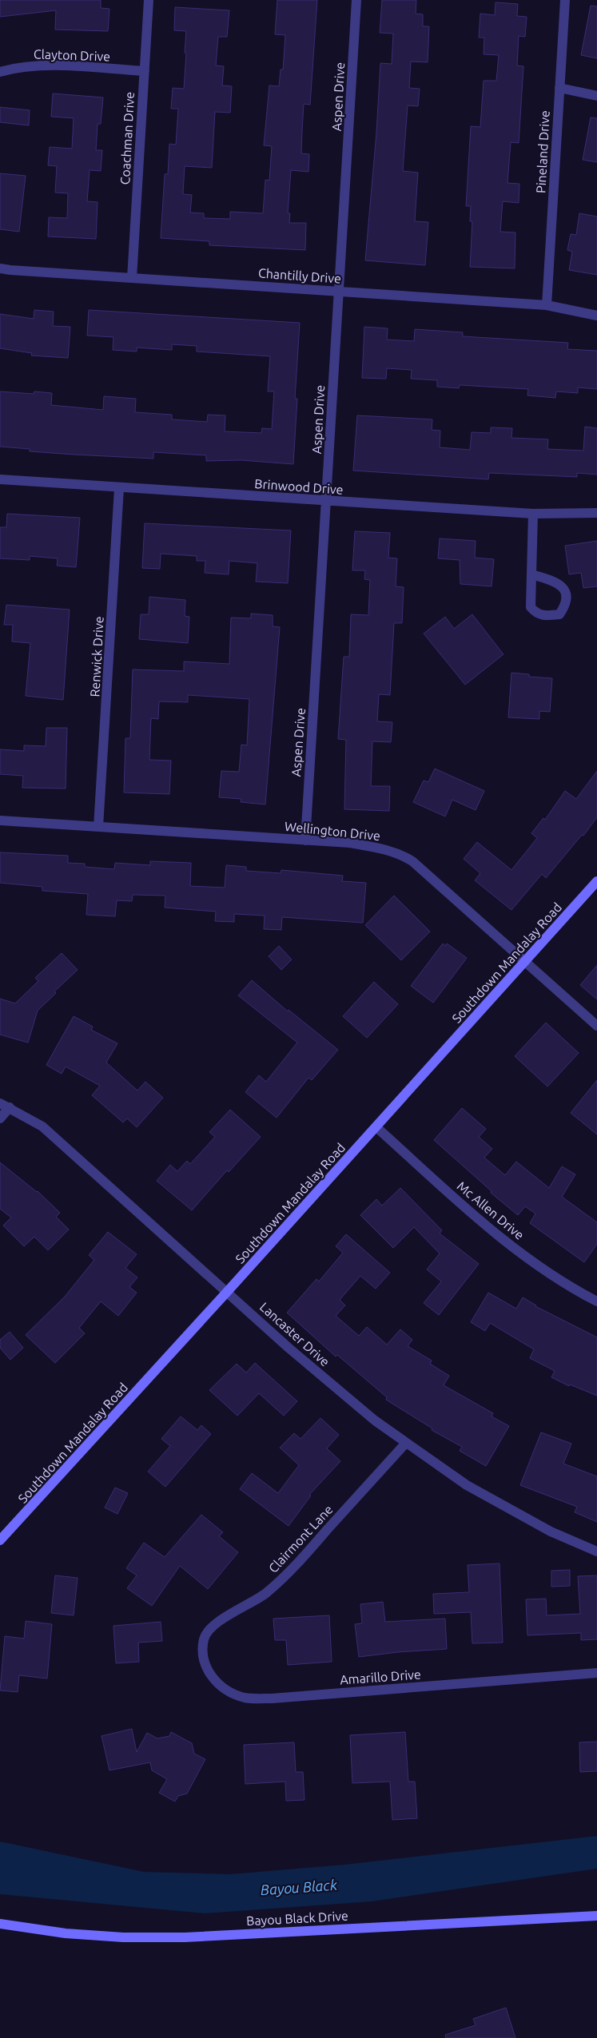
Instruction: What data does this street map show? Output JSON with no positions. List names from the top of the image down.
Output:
{
  "streets": {
    "street": [
      "Clayton Drive",
      "Aspen Drive",
      "Coachman Drive",
      "Pineland Drive",
      "Chantilly Drive",
      "Brinwood Drive",
      "Renwick Drive",
      "Wellington Drive",
      "Southdown Mandalay Road",
      "Mc Allen Drive",
      "Lancaster Drive",
      "Clairmont Lane",
      "Amarillo Drive",
      "Bayou Black Drive"
    ]
  },
  "crossings": [
    ["Clayton Drive", "Coachman Drive"],
    ["Aspen Drive", "Chantilly Drive"],
    ["Aspen Drive", "Brinwood Drive"],
    ["Aspen Drive", "Wellington Drive"],
    ["Coachman Drive", "Chantilly Drive"],
    ["Pineland Drive", "Chantilly Drive"],
    ["Brinwood Drive", "Renwick Drive"],
    ["Renwick Drive", "Wellington Drive"],
    ["Wellington Drive", "Southdown Mandalay Road"],
    ["Southdown Mandalay Road", "Mc Allen Drive"],
    ["Southdown Mandalay Road", "Lancaster Drive"],
    ["Lancaster Drive", "Clairmont Lane"],
    ["Clairmont Lane", "Amarillo Drive"]
  ],
  "water": ["Bayou Black"]
}
